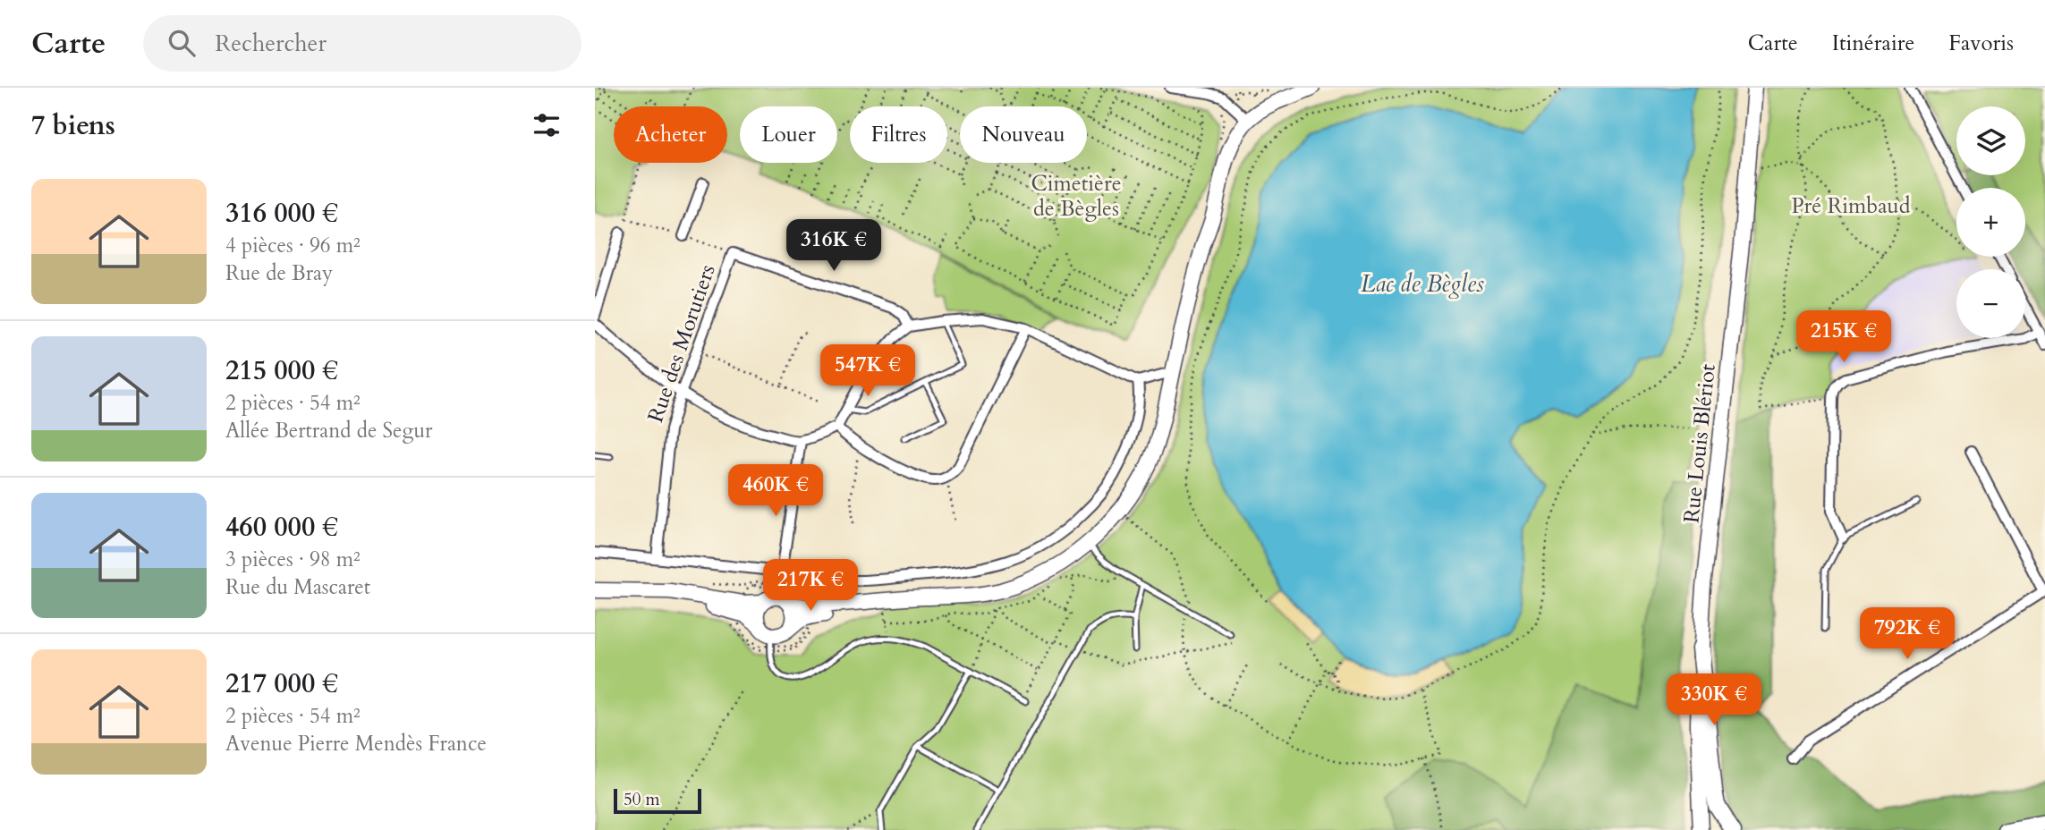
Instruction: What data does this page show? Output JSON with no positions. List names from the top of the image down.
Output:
{
  "streets": {
    "street": ["Rue des Morutiers", "Rue Louis Blériot"]
  },
  "water": ["Lac de Bègles"],
  "parks": ["Cimetière de Bègles", "Pré Rimbaud"],
  "scale_bar": "50 m",
  "page": {
    "header": "Carte",
    "search": "Rechercher",
    "nav": ["Carte", "Itinéraire", "Favoris"],
    "heading": "7 biens",
    "map_buttons": ["+", "−"],
    "chip": [
      "Acheter",
      "Louer",
      "Filtres",
      "Nouveau"
    ],
    "list": [
      {
        "name": "316 000 €",
        "note": "4 pièces · 96 m² · Rue de Bray"
      },
      {
        "name": "215 000 €",
        "note": "2 pièces · 54 m² · Allée Bertrand de Segur"
      },
      {
        "name": "460 000 €",
        "note": "3 pièces · 98 m² · Rue du Mascaret"
      },
      {
        "name": "217 000 €",
        "note": "2 pièces · 54 m² · Avenue Pierre Mendès France"
      }
    ],
    "price": [
      "316K €",
      "215K €",
      "547K €",
      "460K €",
      "217K €",
      "792K €",
      "330K €"
    ],
    "scale": "50 m"
  }
}
